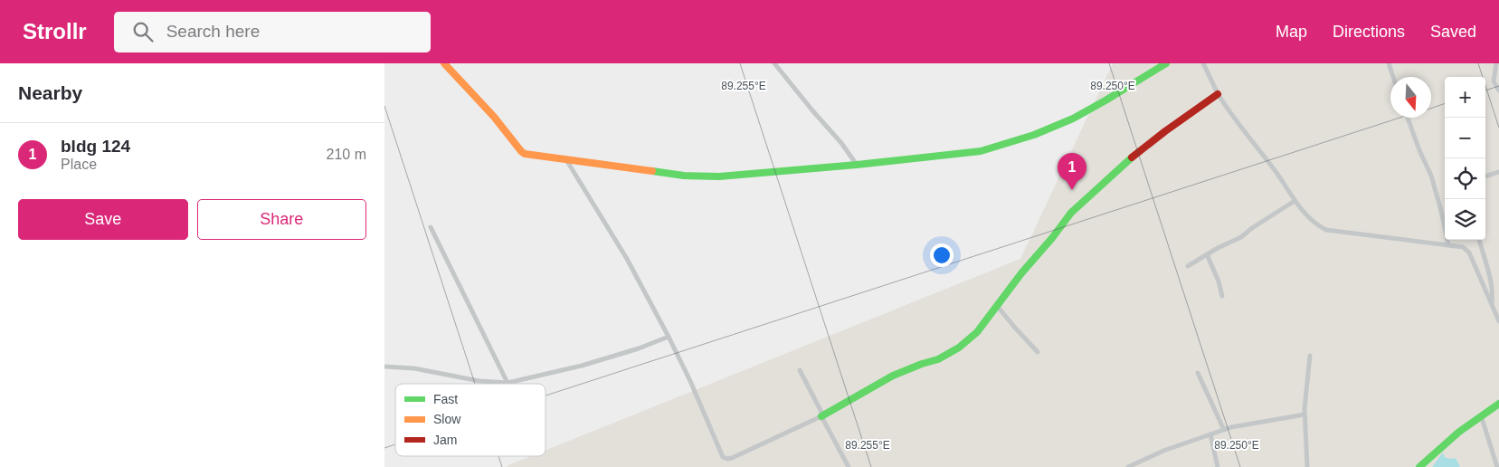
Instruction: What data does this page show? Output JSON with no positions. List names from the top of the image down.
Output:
{
  "legend": ["Fast", "Slow", "Jam"],
  "north": "bottom",
  "page": {
    "header": "Strollr",
    "search": "Search here",
    "nav": ["Map", "Directions", "Saved"],
    "heading": "Nearby",
    "map_buttons": ["+", "−"],
    "list": [
      {
        "mark": "1",
        "name": "bldg 124",
        "note": "Place",
        "value": "210 m"
      }
    ],
    "pins": "1",
    "buttons": ["Save", "Share"]
  },
  "coordinates": ["89.255°E", "89.250°E"]
}
